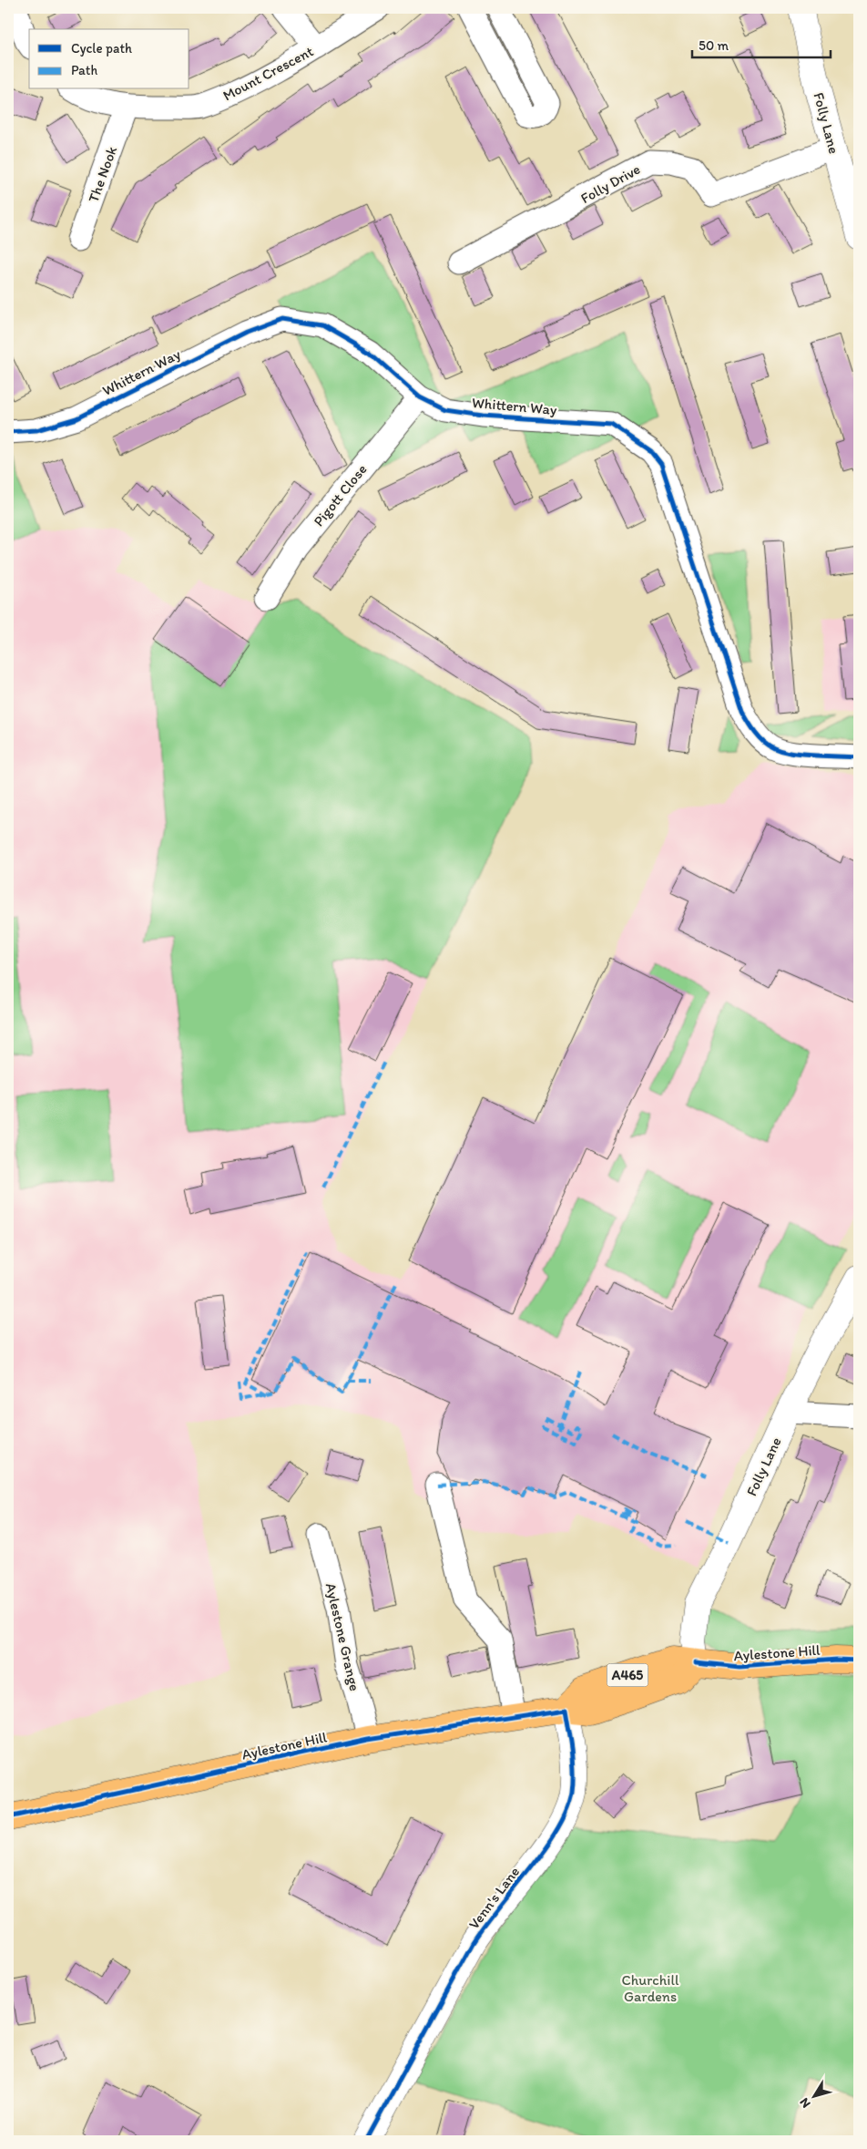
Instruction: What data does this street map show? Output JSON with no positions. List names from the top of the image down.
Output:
{
  "streets": {
    "highway": ["Aylestone Hill", "A465"],
    "street": [
      "Mount Crescent",
      "Folly Lane",
      "The Nook",
      "Folly Drive",
      "Whittern Way",
      "Pigott Close",
      "Aylestone Grange",
      "Venn's Lane"
    ]
  },
  "crossings": [
    ["Mount Crescent", "The Nook"],
    ["Folly Lane", "Folly Drive"],
    ["Folly Lane", "Aylestone Hill"],
    ["Whittern Way", "Pigott Close"],
    ["Aylestone Grange", "Aylestone Hill"],
    ["Aylestone Hill", "Venn's Lane"]
  ],
  "parks": ["Churchill Gardens"],
  "legend": ["Cycle path", "Path"],
  "scale_bar": "50 m",
  "north": "bottom left"
}
